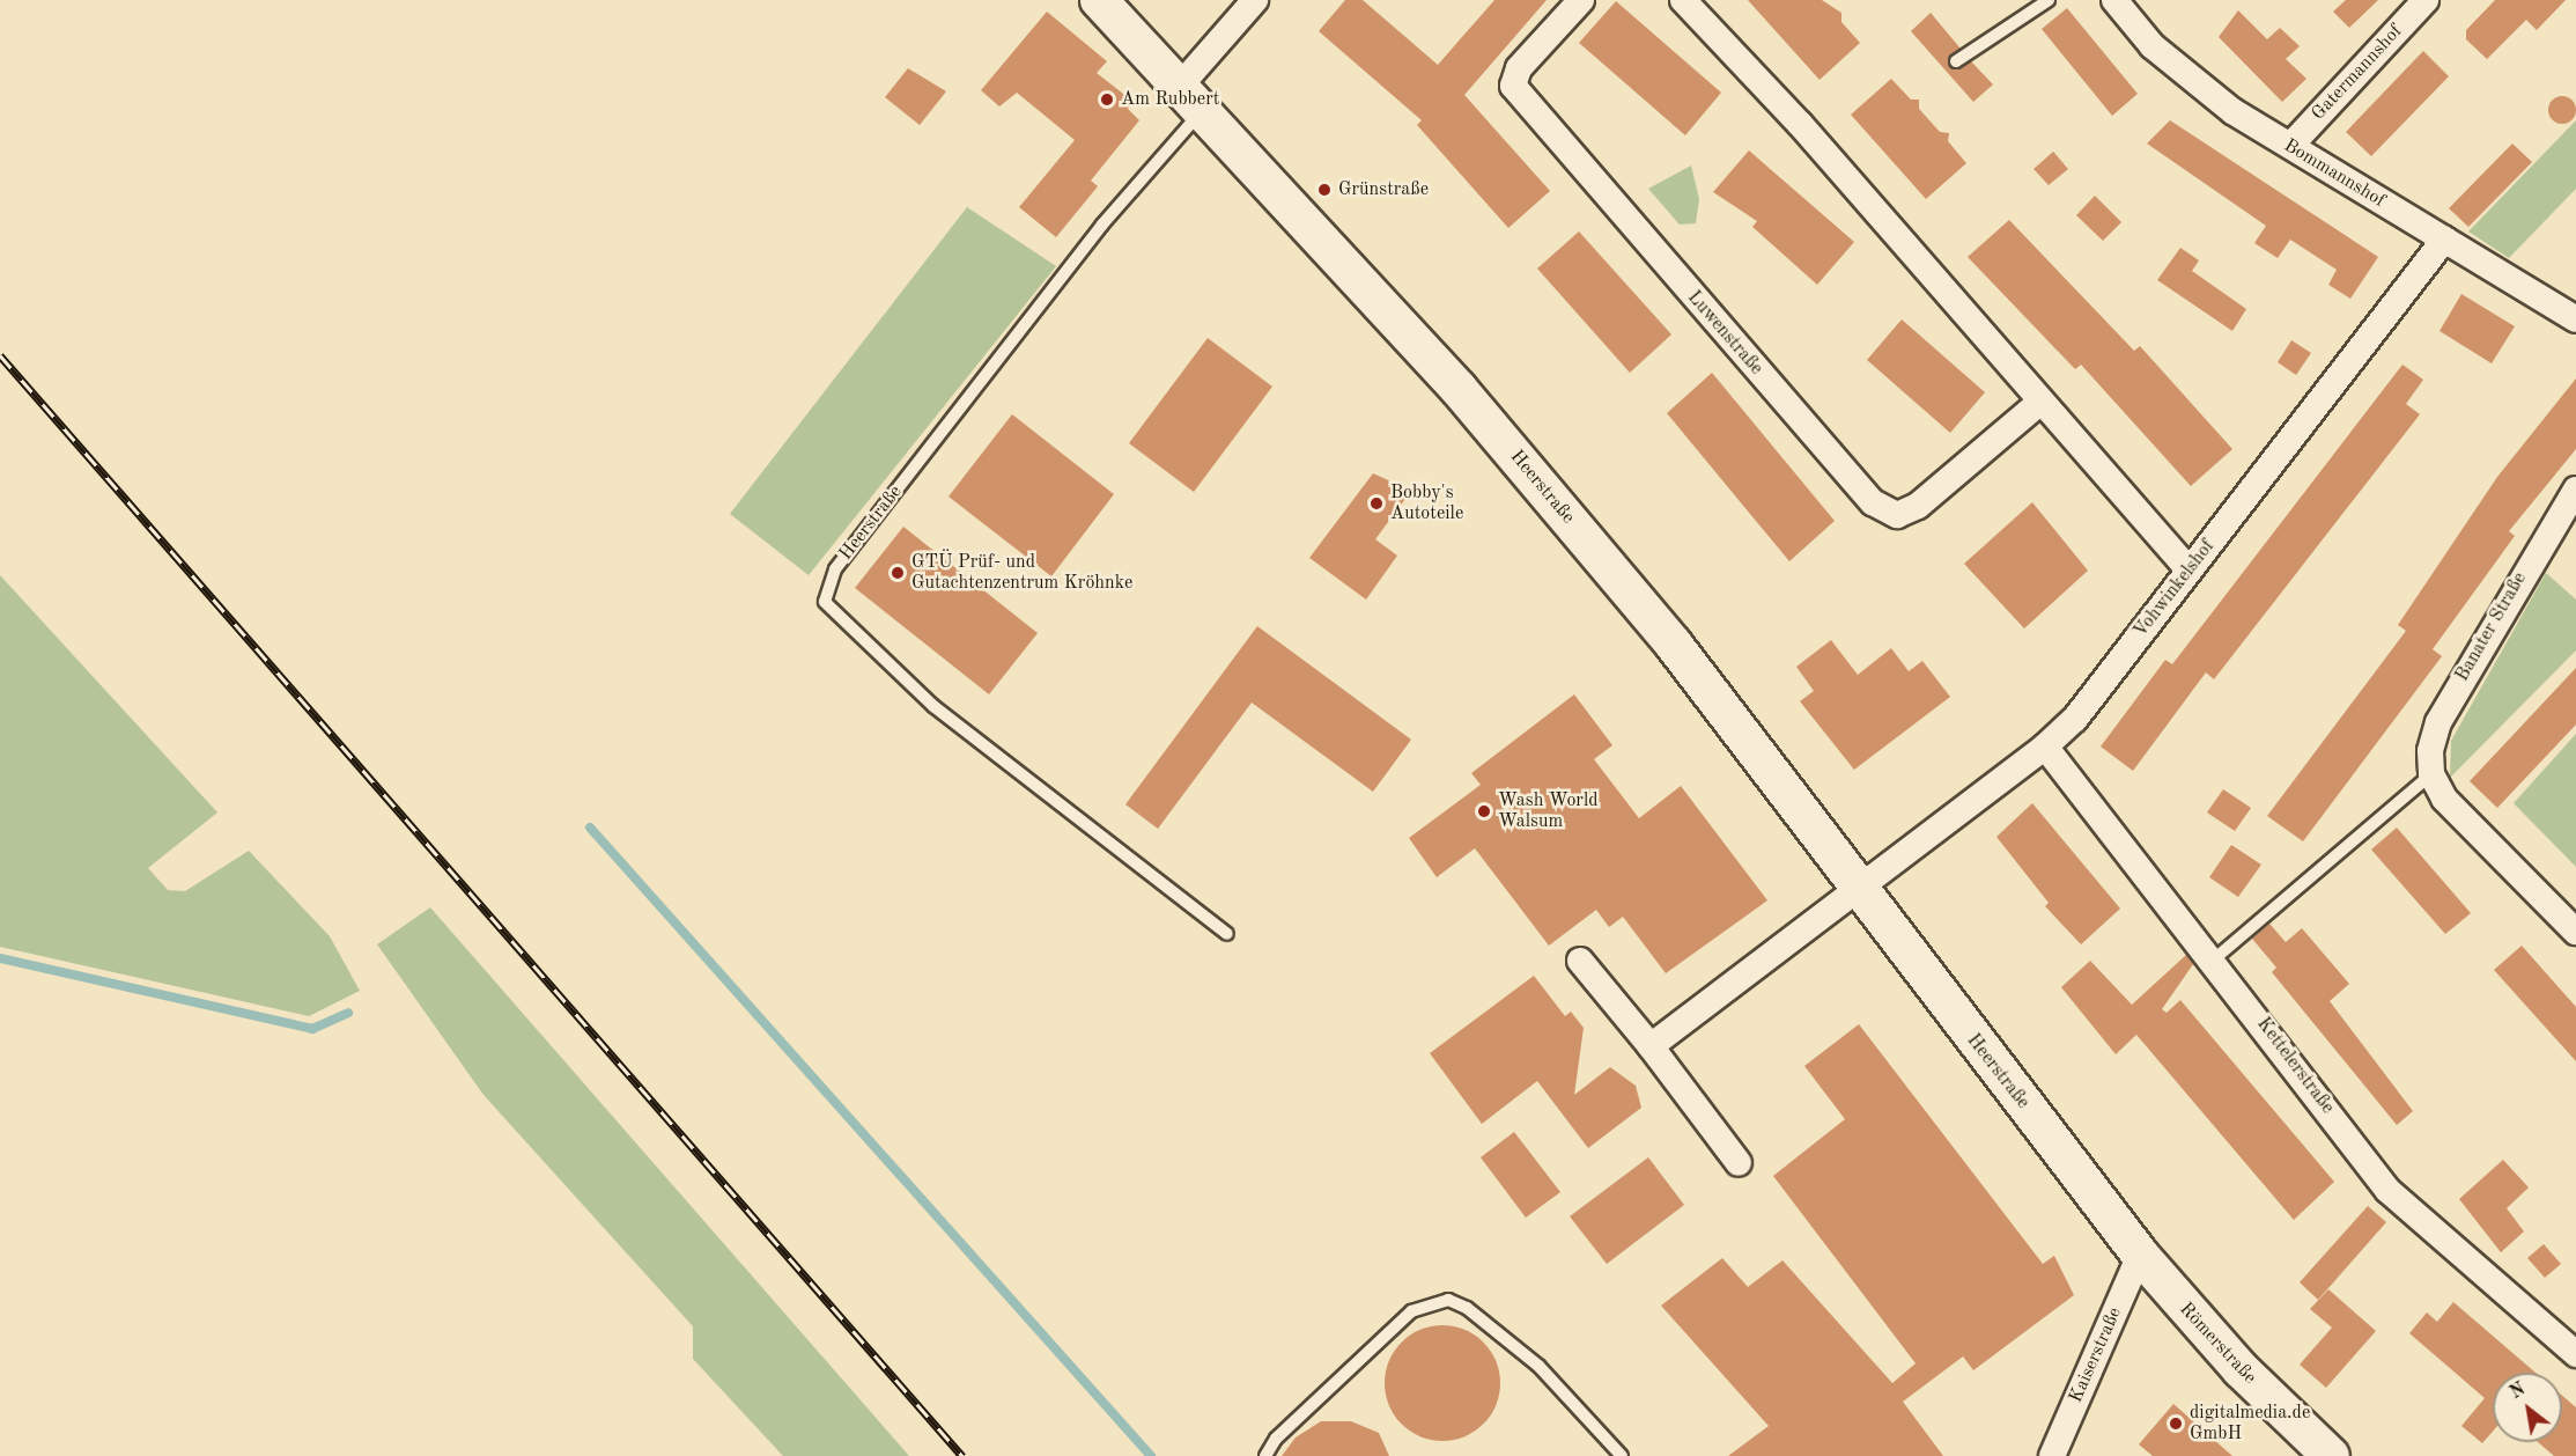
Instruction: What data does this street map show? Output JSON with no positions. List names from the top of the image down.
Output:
{
  "streets": {
    "main road": ["Heerstraße", "Römerstraße"],
    "street": [
      "Gatermannshof",
      "Bommannshof",
      "Luwenstraße",
      "Vohwinkelshof",
      "Banater Straße",
      "Kettelerstraße",
      "Kaiserstraße"
    ]
  },
  "crossings": [
    ["Gatermannshof", "Bommannshof"],
    ["Bommannshof", "Vohwinkelshof"],
    ["Heerstraße", "Vohwinkelshof"],
    ["Heerstraße", "Römerstraße"],
    ["Heerstraße", "Kaiserstraße"],
    ["Vohwinkelshof", "Kettelerstraße"],
    ["Römerstraße", "Kaiserstraße"]
  ],
  "places": [
    "Am Rubbert",
    "Grünstraße",
    "Bobby's Autoteile",
    "GTÜ Prüf- und Gutachtenzentrum Kröhnke",
    "Wash World Walsum",
    "digitalmedia.de GmbH"
  ],
  "north": "top left"
}
